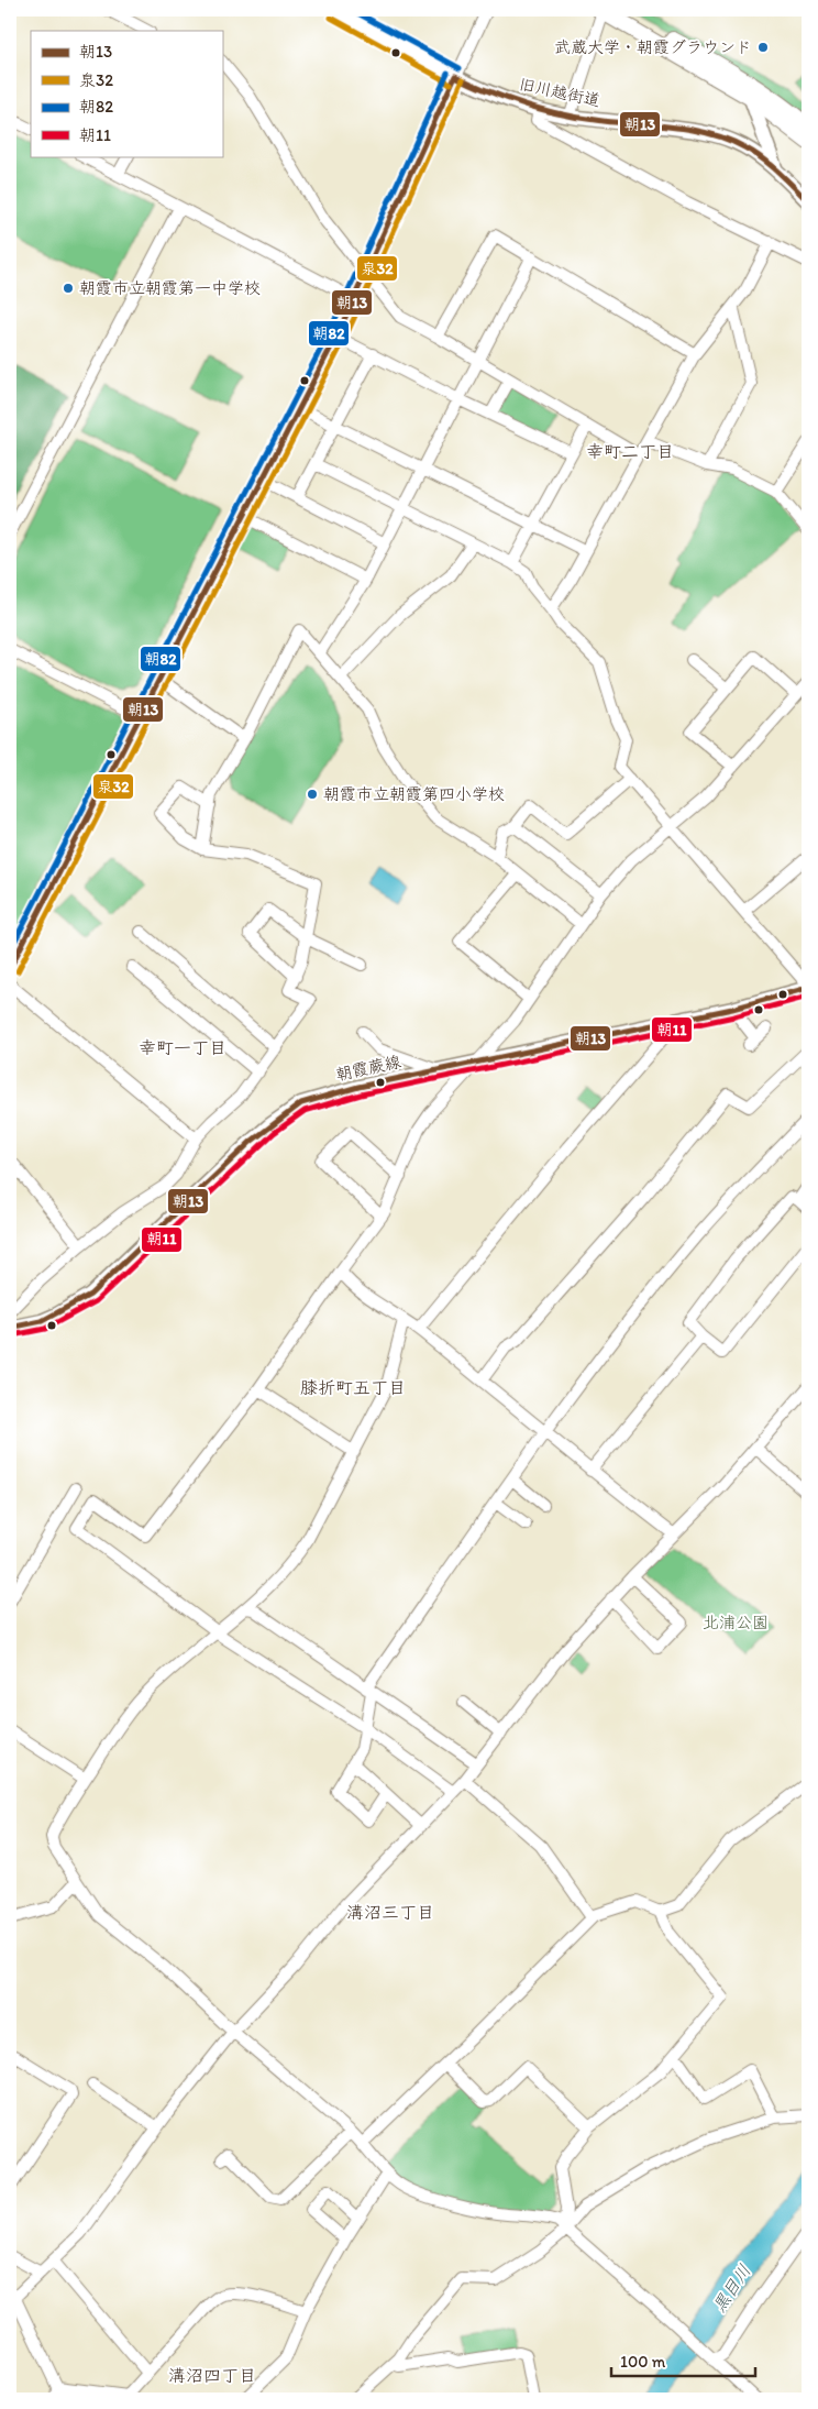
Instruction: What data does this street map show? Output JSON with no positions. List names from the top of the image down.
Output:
{
  "streets": {
    "main road": ["旧川越街道", "朝霞蕨線"]
  },
  "districts": [
    "幸町二丁目",
    "幸町一丁目",
    "膝折町五丁目",
    "溝沼三丁目",
    "溝沼四丁目"
  ],
  "water": ["黒目川"],
  "parks": ["北浦公園"],
  "places": ["武蔵大学・朝霞グラウンド", "朝霞市立朝霞第一中学校", "朝霞市立朝霞第四小学校"],
  "lines": [
    "transit line 朝82",
    "transit line 泉32",
    "transit line 朝13",
    "transit line 朝11"
  ],
  "legend": [
    "朝13",
    "泉32",
    "朝82",
    "朝11"
  ],
  "scale_bar": "100 m"
}
